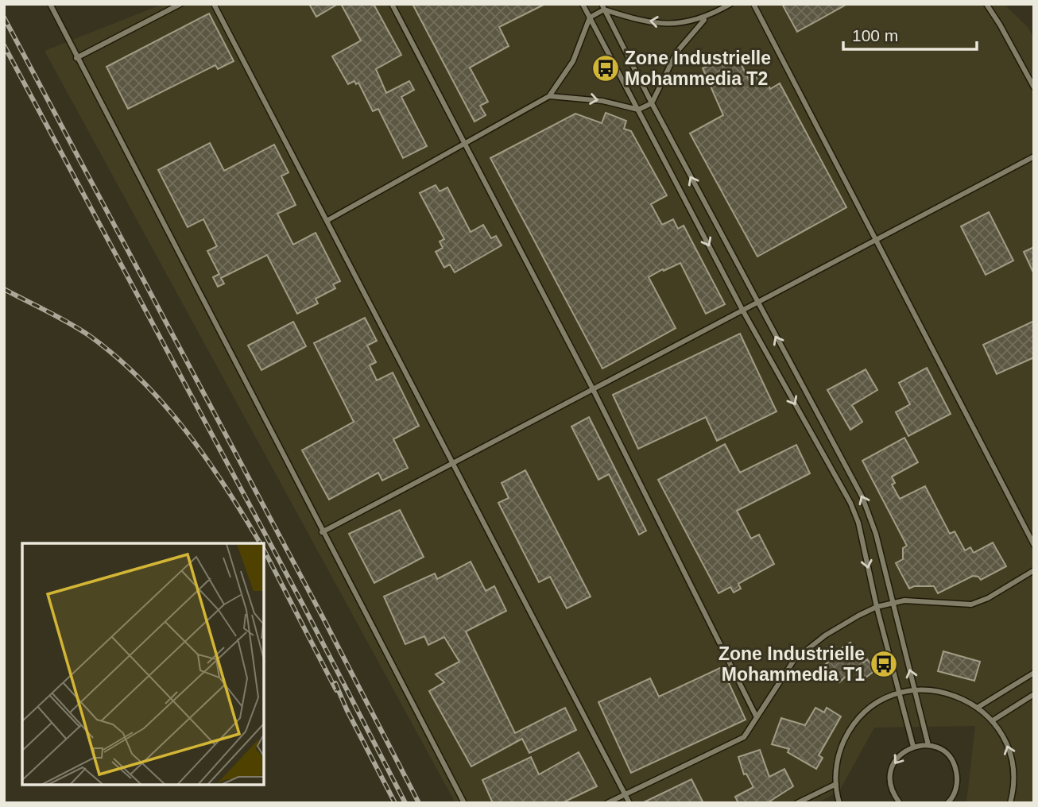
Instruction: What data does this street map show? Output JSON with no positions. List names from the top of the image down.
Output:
{
  "places": {
    "bus stop": ["Zone Industrielle Mohammedia T2", "Zone Industrielle Mohammedia T1"]
  },
  "scale_bar": "100 m"
}
